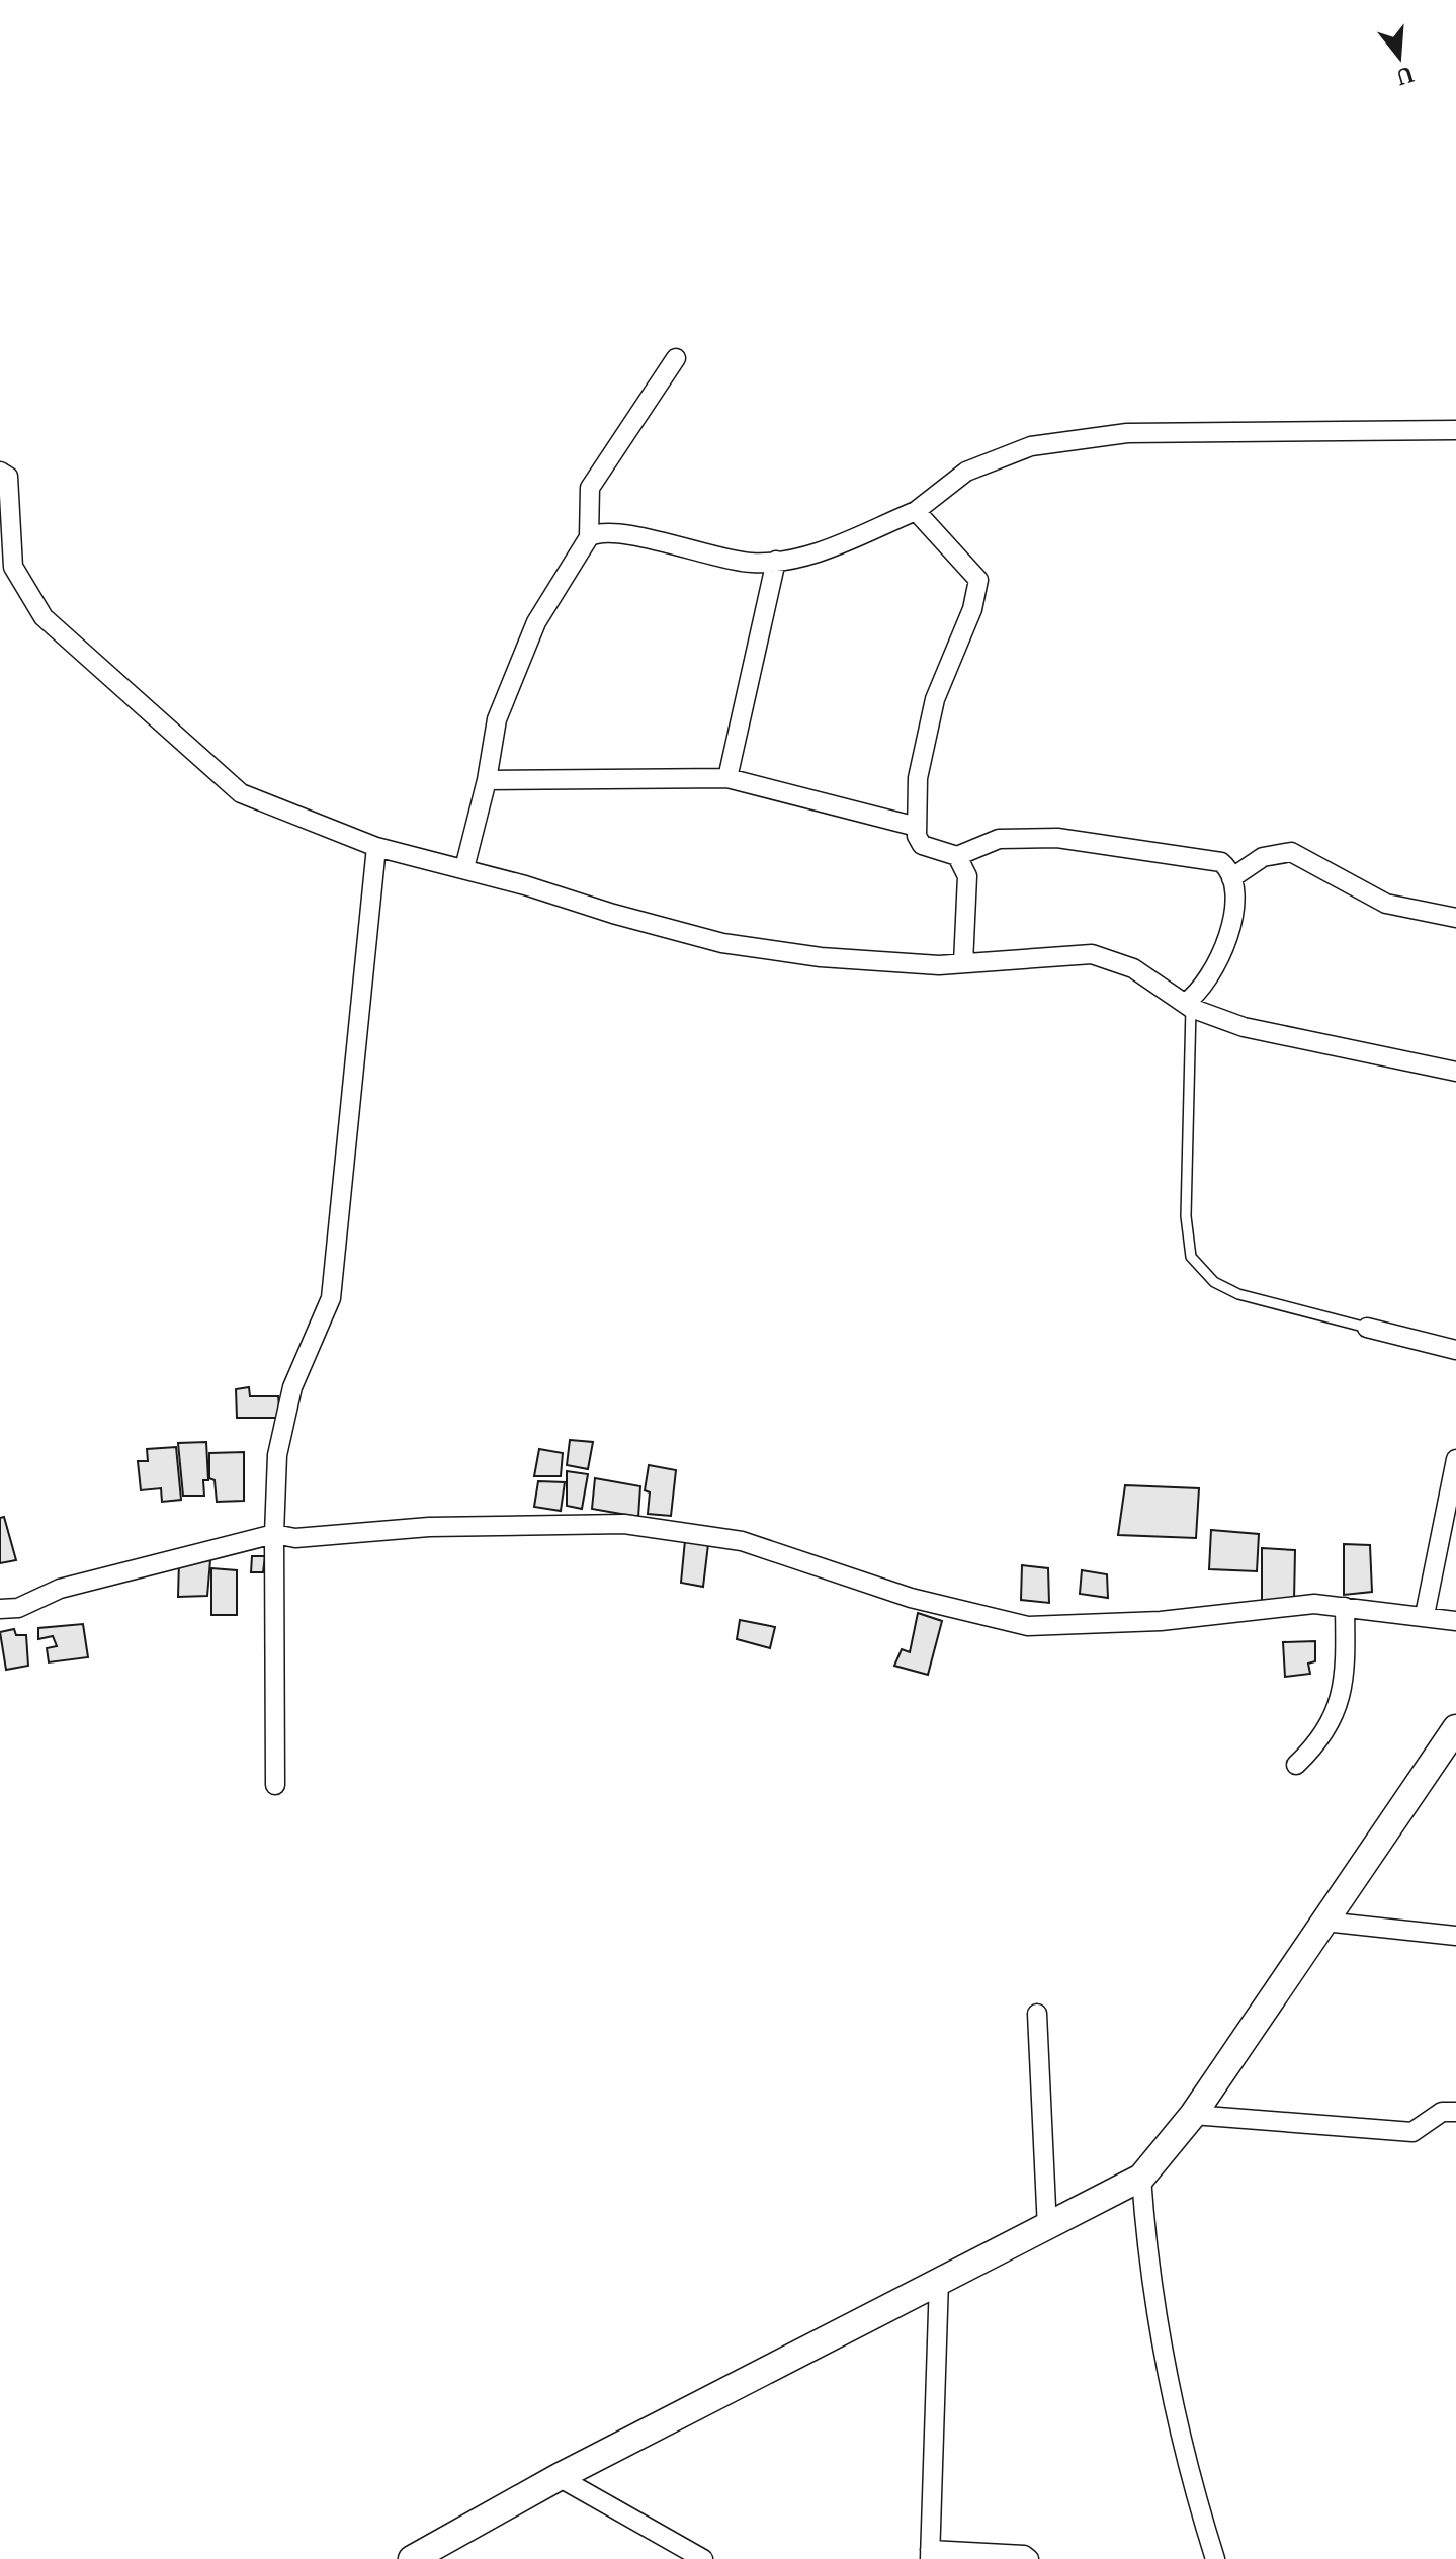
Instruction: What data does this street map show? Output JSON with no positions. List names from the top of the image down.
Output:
{
  "north": "bottom"
}
